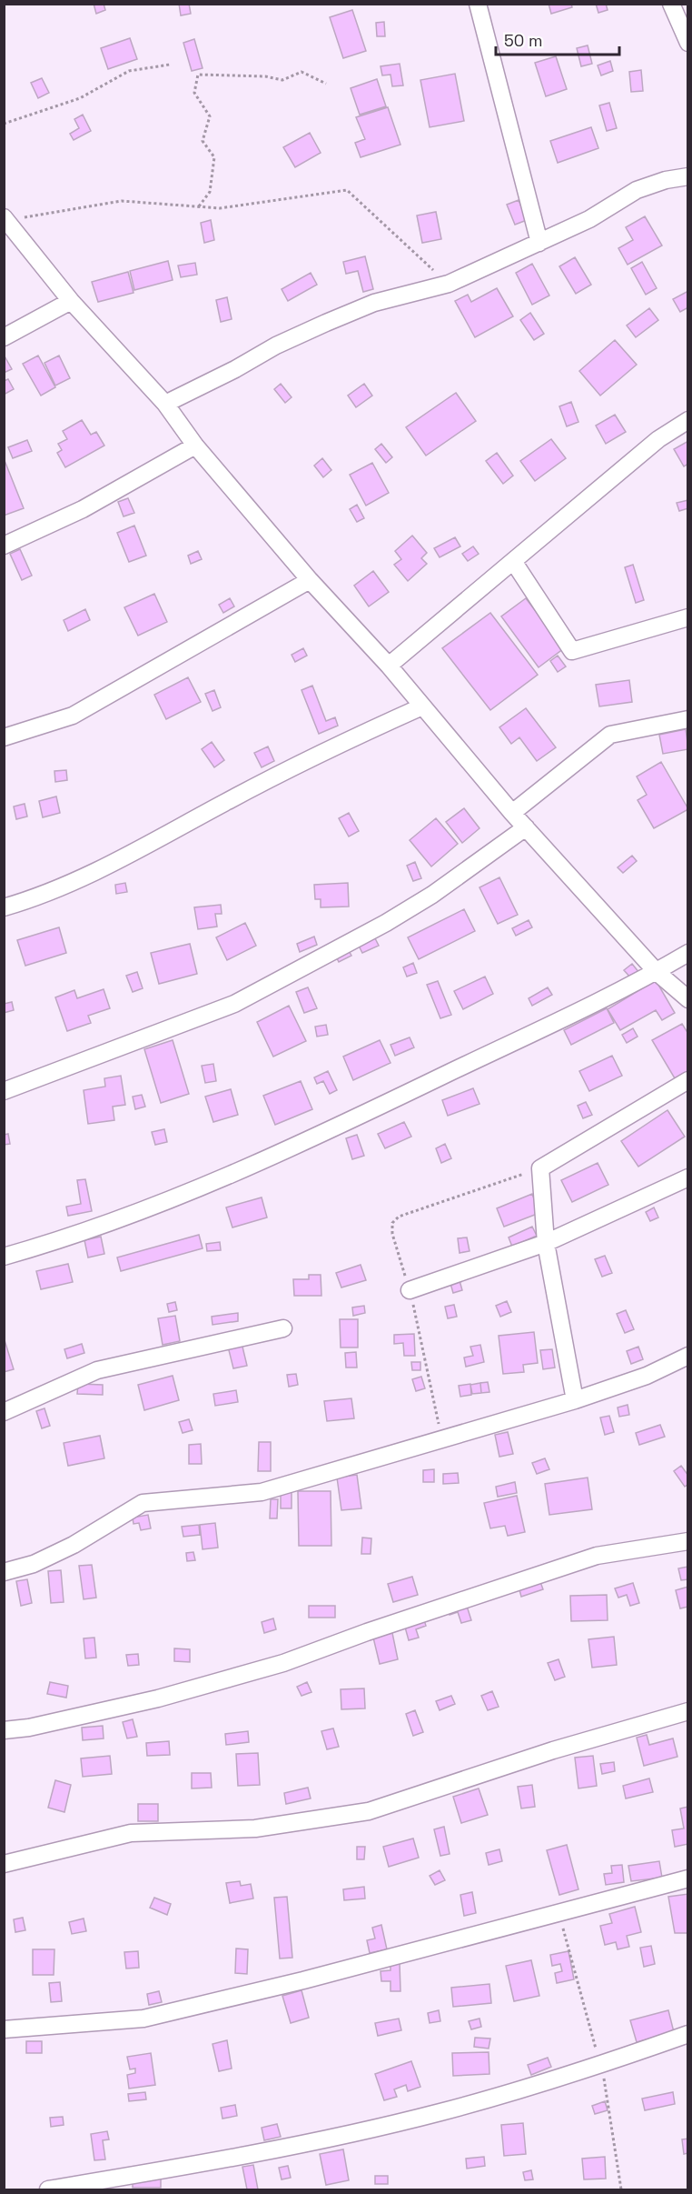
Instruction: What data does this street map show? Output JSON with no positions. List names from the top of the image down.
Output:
{
  "scale_bar": "50 m"
}
